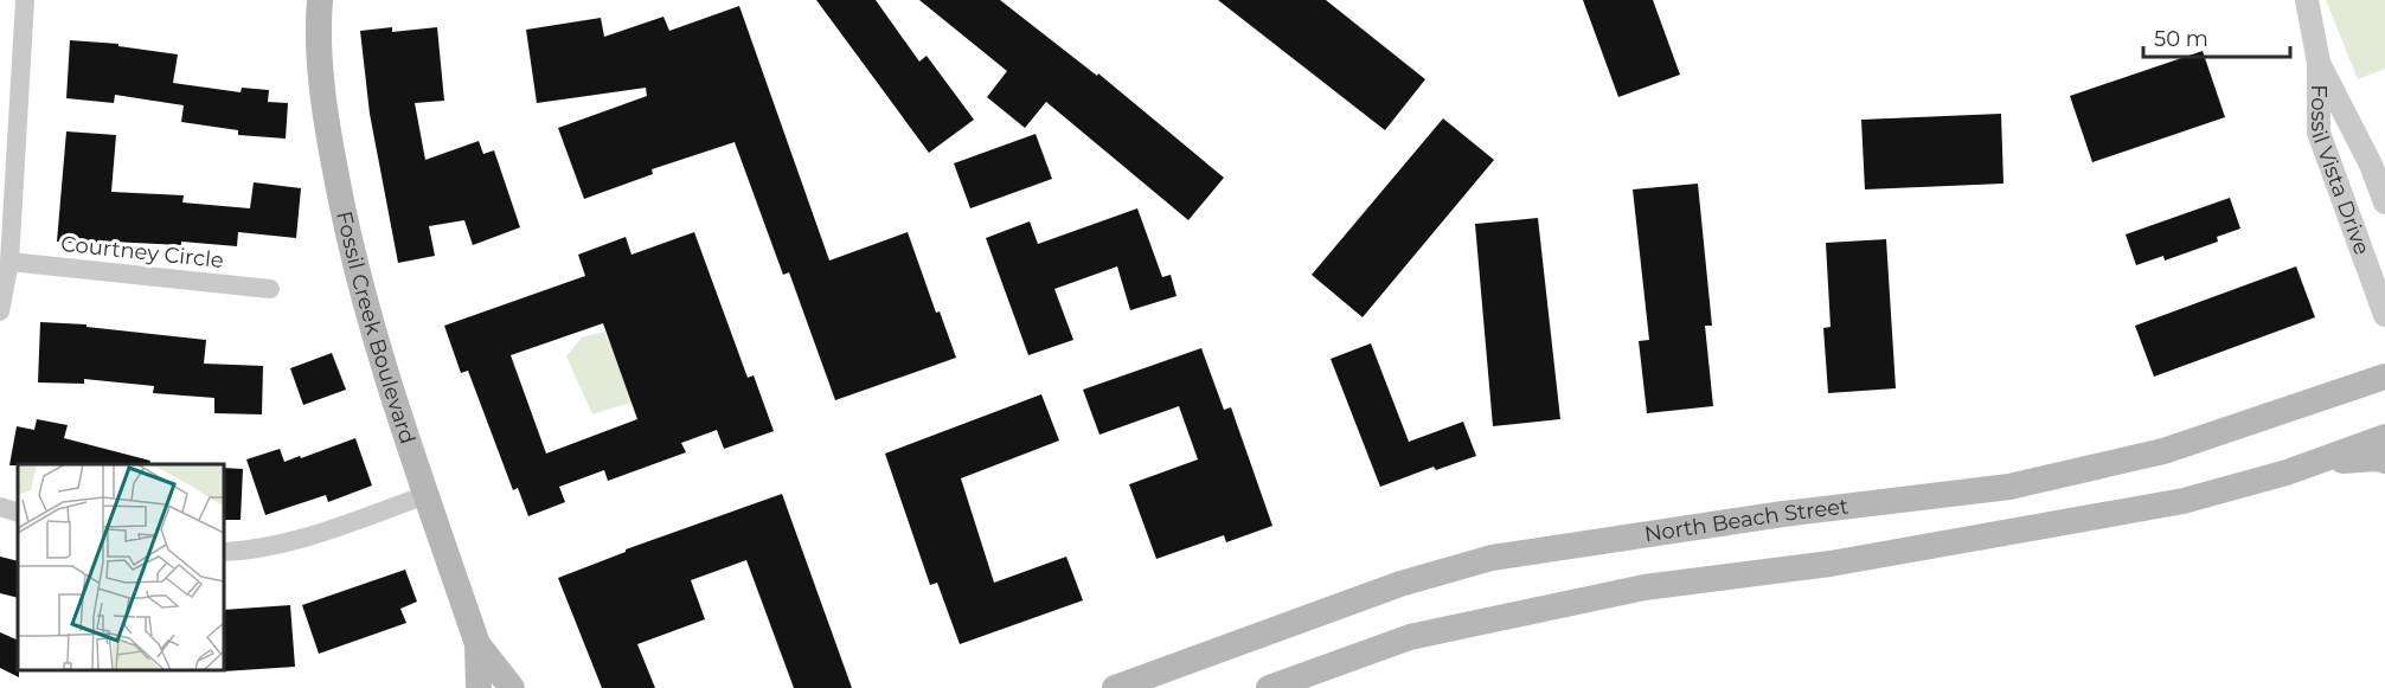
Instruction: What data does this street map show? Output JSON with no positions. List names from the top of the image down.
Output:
{
  "streets": {
    "main road": ["Fossil Creek Boulevard", "North Beach Street"],
    "street": ["Fossil Vista Drive", "Courtney Circle"]
  },
  "scale_bar": "50 m"
}
